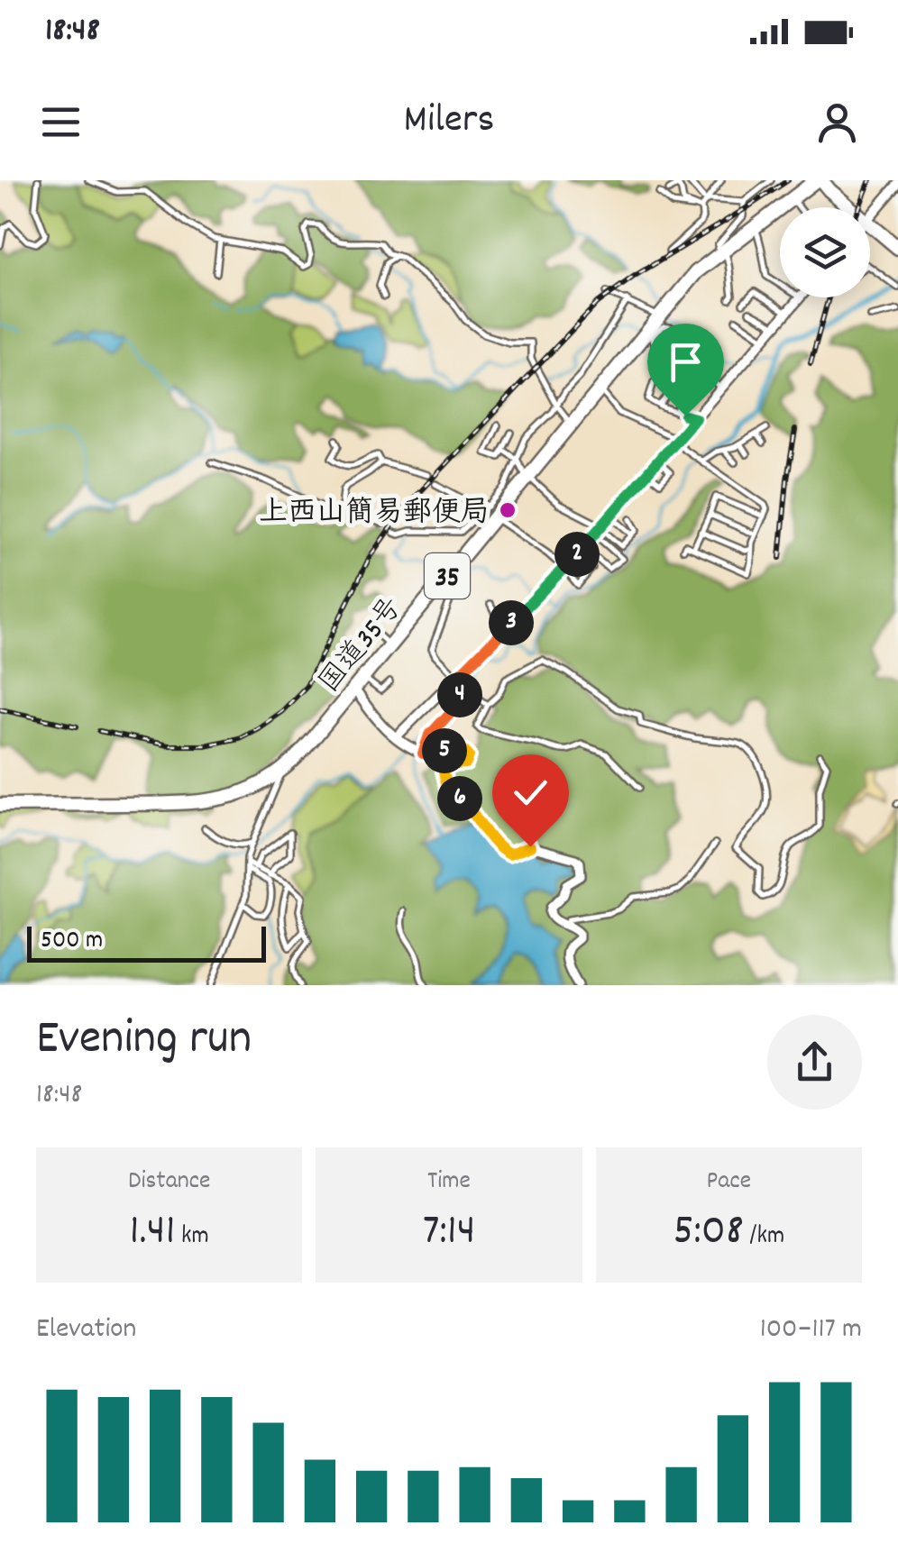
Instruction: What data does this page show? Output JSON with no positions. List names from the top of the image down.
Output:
{
  "streets": {
    "highway": ["35", "国道35号"]
  },
  "places": ["上西山簡易郵便局"],
  "scale_bar": "500 m",
  "page": {
    "status": "18:48",
    "header": "Milers",
    "pins": [
      "2",
      "3",
      "4",
      "5",
      "6"
    ],
    "scale": "500 m",
    "heading": ["Evening run", "18:48"],
    "stats": [
      ["Distance", "1.41 km"],
      ["Time", "7:14"],
      ["Pace", "5:08 /km"]
    ],
    "chart": ["Elevation", "100–117 m"]
  }
}
